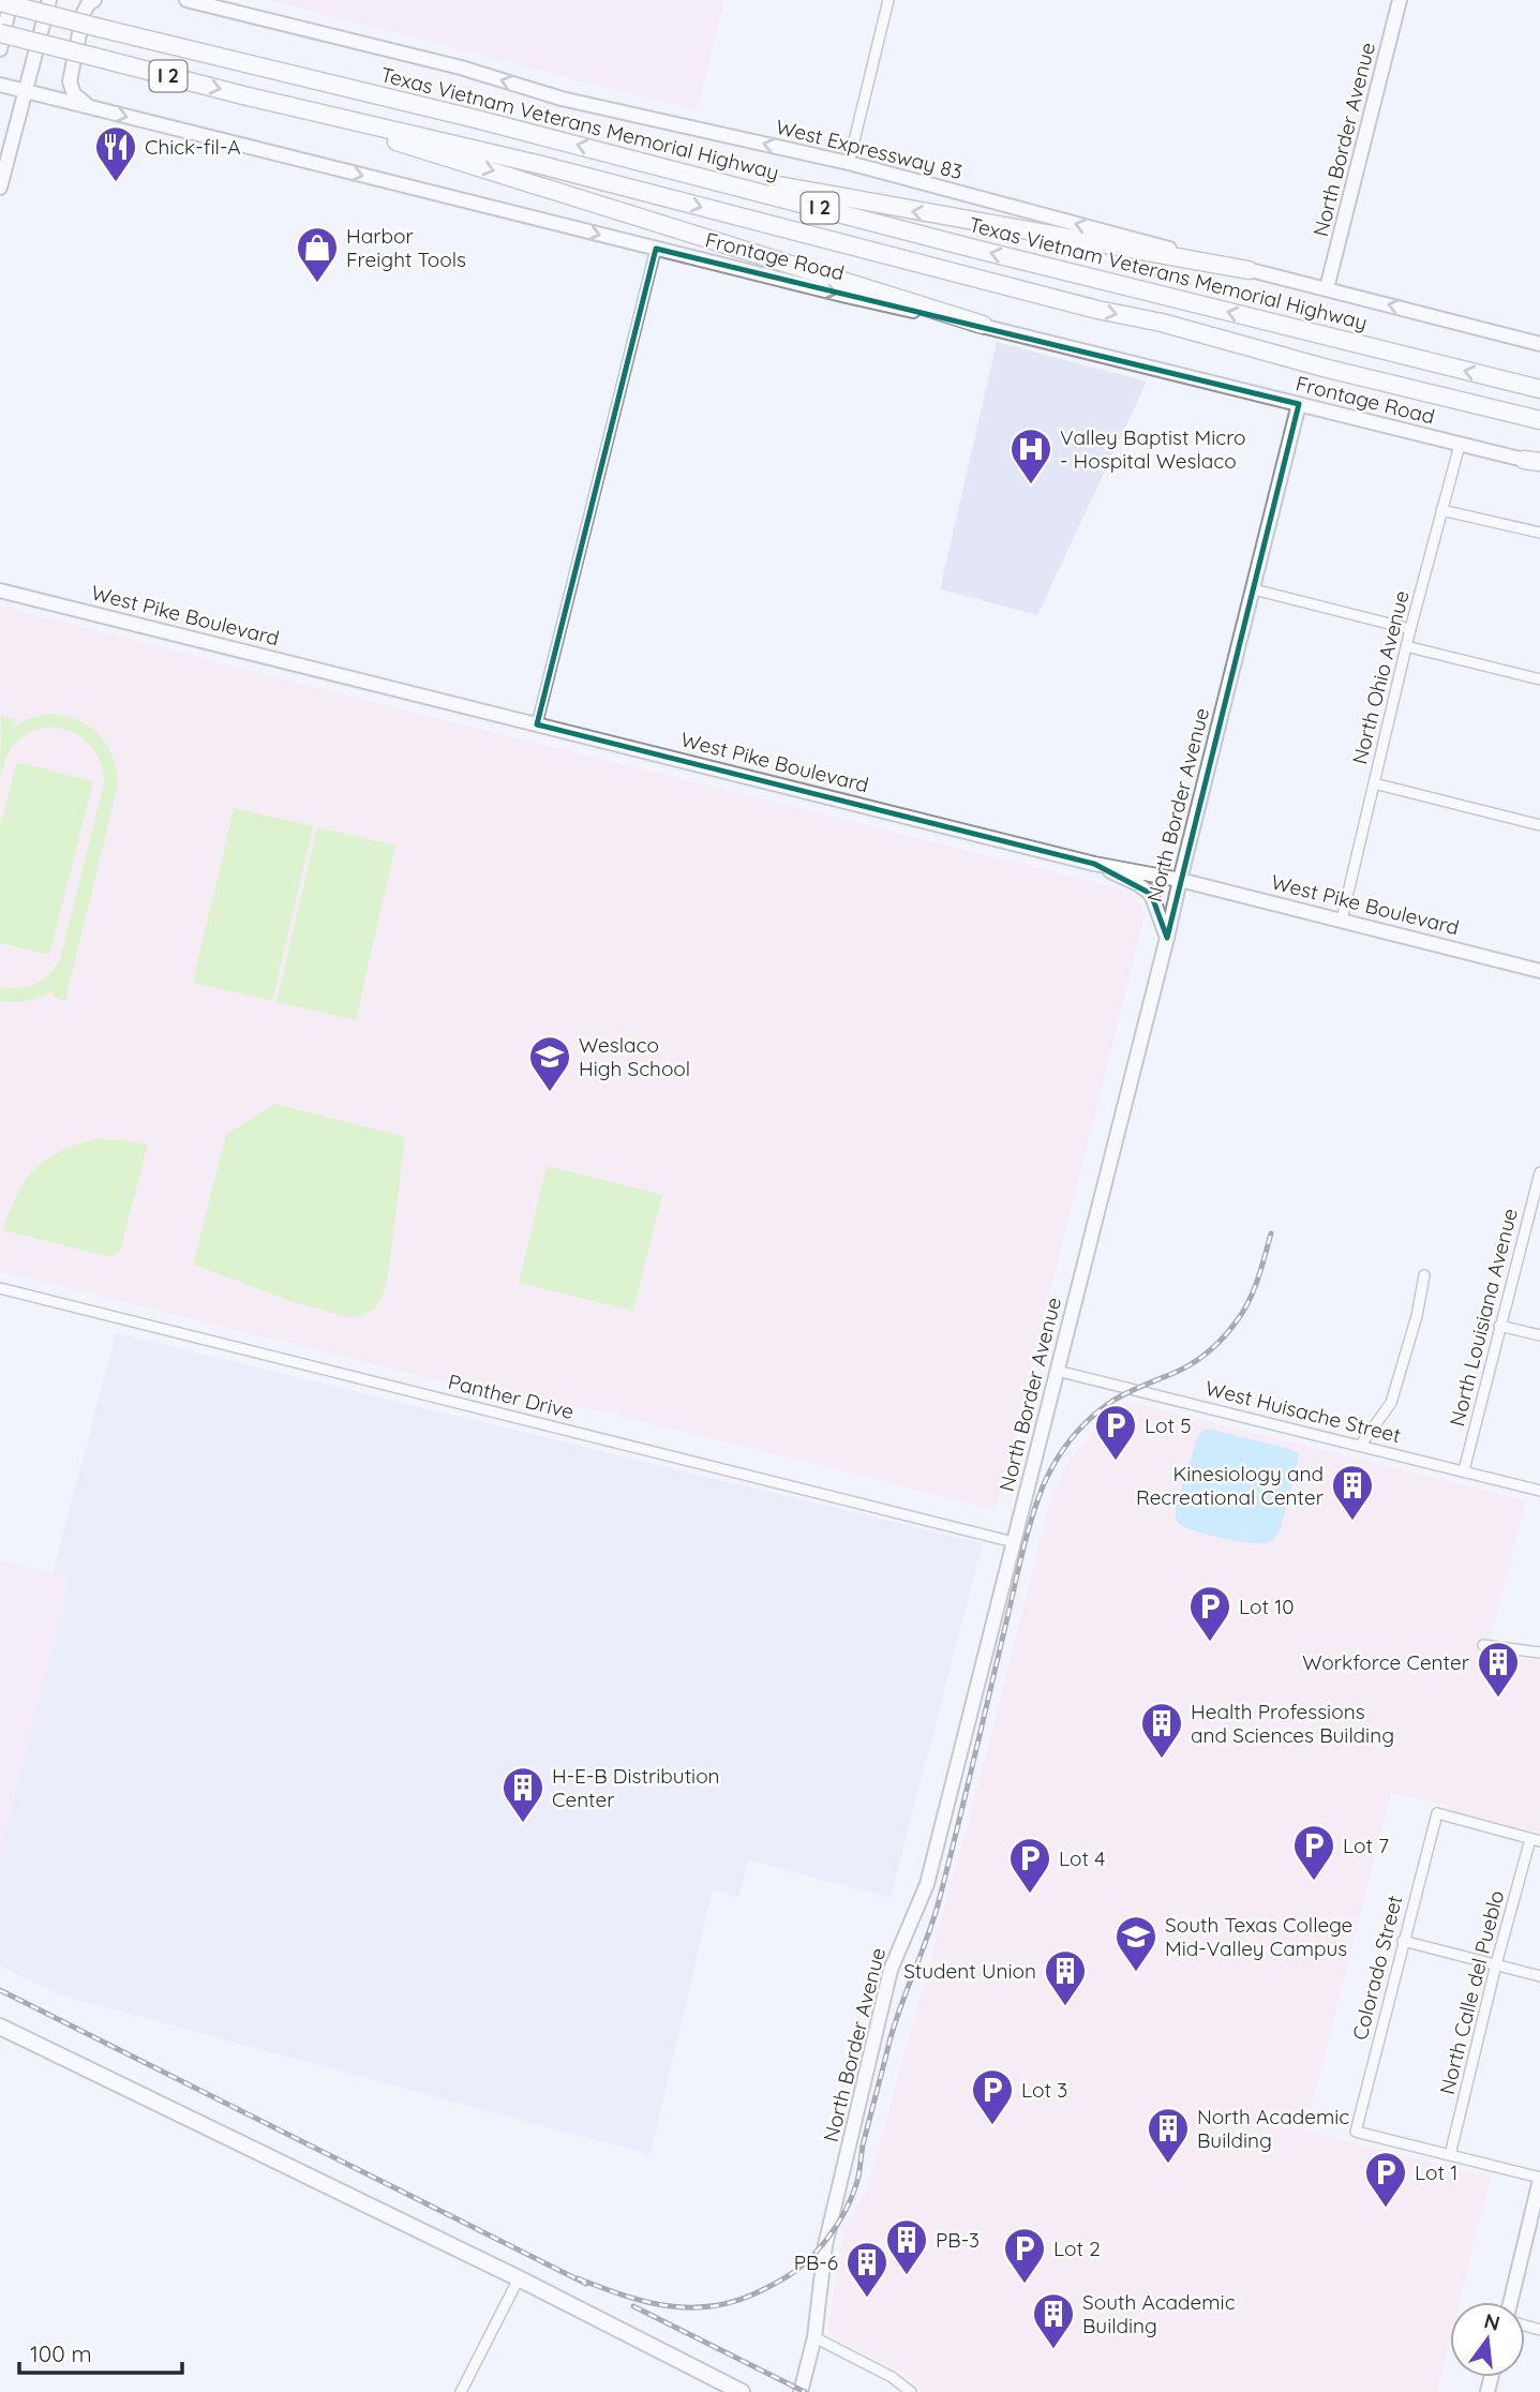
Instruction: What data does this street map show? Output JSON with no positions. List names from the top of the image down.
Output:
{
  "streets": {
    "highway": ["I 2", "Texas Vietnam Veterans Memorial Highway"],
    "street": [
      "North Border Avenue",
      "West Expressway 83",
      "Frontage Road",
      "West Pike Boulevard",
      "North Ohio Avenue",
      "North Louisiana Avenue",
      "Panther Drive",
      "West Huisache Street",
      "Colorado Street",
      "North Calle del Pueblo"
    ]
  },
  "crossings": [
    ["North Border Avenue", "West Expressway 83"],
    ["North Border Avenue", "Frontage Road"],
    ["North Border Avenue", "West Pike Boulevard"],
    ["North Border Avenue", "Panther Drive"],
    ["North Border Avenue", "West Huisache Street"],
    ["Frontage Road", "North Ohio Avenue"],
    ["West Pike Boulevard", "North Ohio Avenue"],
    ["North Louisiana Avenue", "West Huisache Street"],
    ["Colorado Street", "North Calle del Pueblo"]
  ],
  "one_way": ["West Expressway 83", "Frontage Road"],
  "places": {
    "restaurant": ["Chick-fil-A"],
    "shop": ["Harbor Freight Tools"],
    "hospital": ["Valley Baptist Micro - Hospital Weslaco"],
    "school or university": ["Weslaco High School", "South Texas College Mid-Valley Campus"],
    "parking": [
      "Lot 5",
      "Lot 10",
      "Lot 7",
      "Lot 4",
      "Lot 3",
      "Lot 1",
      "Lot 2"
    ],
    "building": [
      "Kinesiology and Recreational Center",
      "Workforce Center",
      "Health Professions and Sciences Building",
      "H-E-B Distribution Center",
      "Student Union",
      "North Academic Building",
      "PB-3",
      "PB-6",
      "South Academic Building"
    ]
  },
  "scale_bar": "100 m",
  "north": "top"
}
